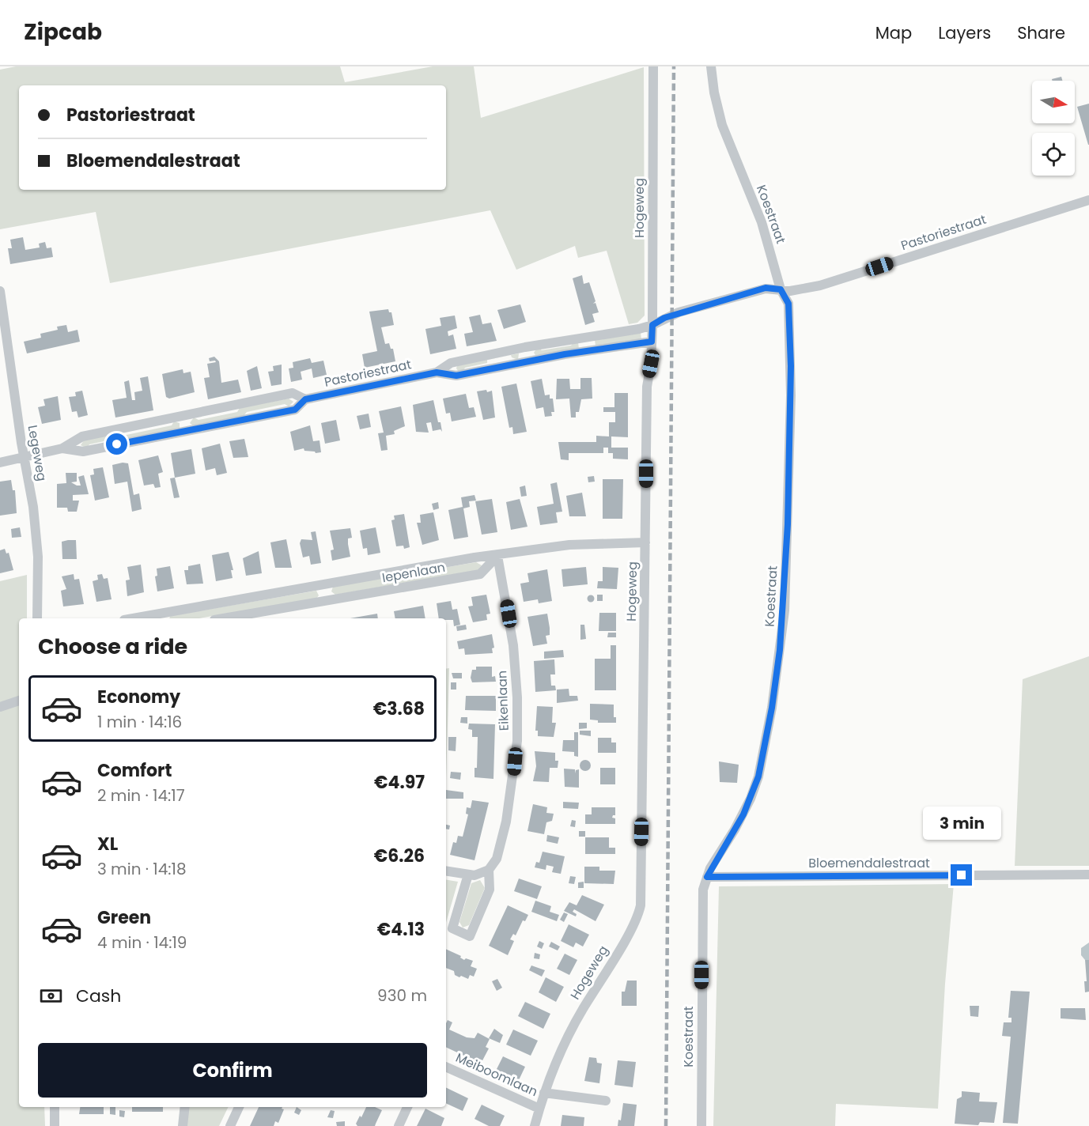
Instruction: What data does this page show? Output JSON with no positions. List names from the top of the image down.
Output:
{
  "streets": {
    "street": [
      "Hogeweg",
      "Koestraat",
      "Pastoriestraat",
      "Legeweg",
      "Iepenlaan",
      "Eikenlaan",
      "Bloemendalestraat",
      "Meiboomlaan"
    ]
  },
  "crossings": [
    ["Hogeweg", "Pastoriestraat"],
    ["Hogeweg", "Iepenlaan"],
    ["Hogeweg", "Meiboomlaan"],
    ["Koestraat", "Pastoriestraat"],
    ["Koestraat", "Bloemendalestraat"],
    ["Pastoriestraat", "Legeweg"],
    ["Iepenlaan", "Eikenlaan"]
  ],
  "north": "right",
  "page": {
    "header": "Zipcab",
    "nav": ["Map", "Layers", "Share"],
    "banner": ["Pastoriestraat", "Bloemendalestraat"],
    "heading": "Choose a ride",
    "list": [
      {
        "name": "Economy",
        "note": "1 min · 14:16",
        "value": "€3.68"
      },
      {
        "name": "Comfort",
        "note": "2 min · 14:17",
        "value": "€4.97"
      },
      {
        "name": "XL",
        "note": "3 min · 14:18",
        "value": "€6.26"
      },
      {
        "name": "Green",
        "note": "4 min · 14:19",
        "value": "€4.13"
      }
    ],
    "bubble": "3 min",
    "pay": ["Cash", "930 m"],
    "buttons": "Confirm"
  }
}
